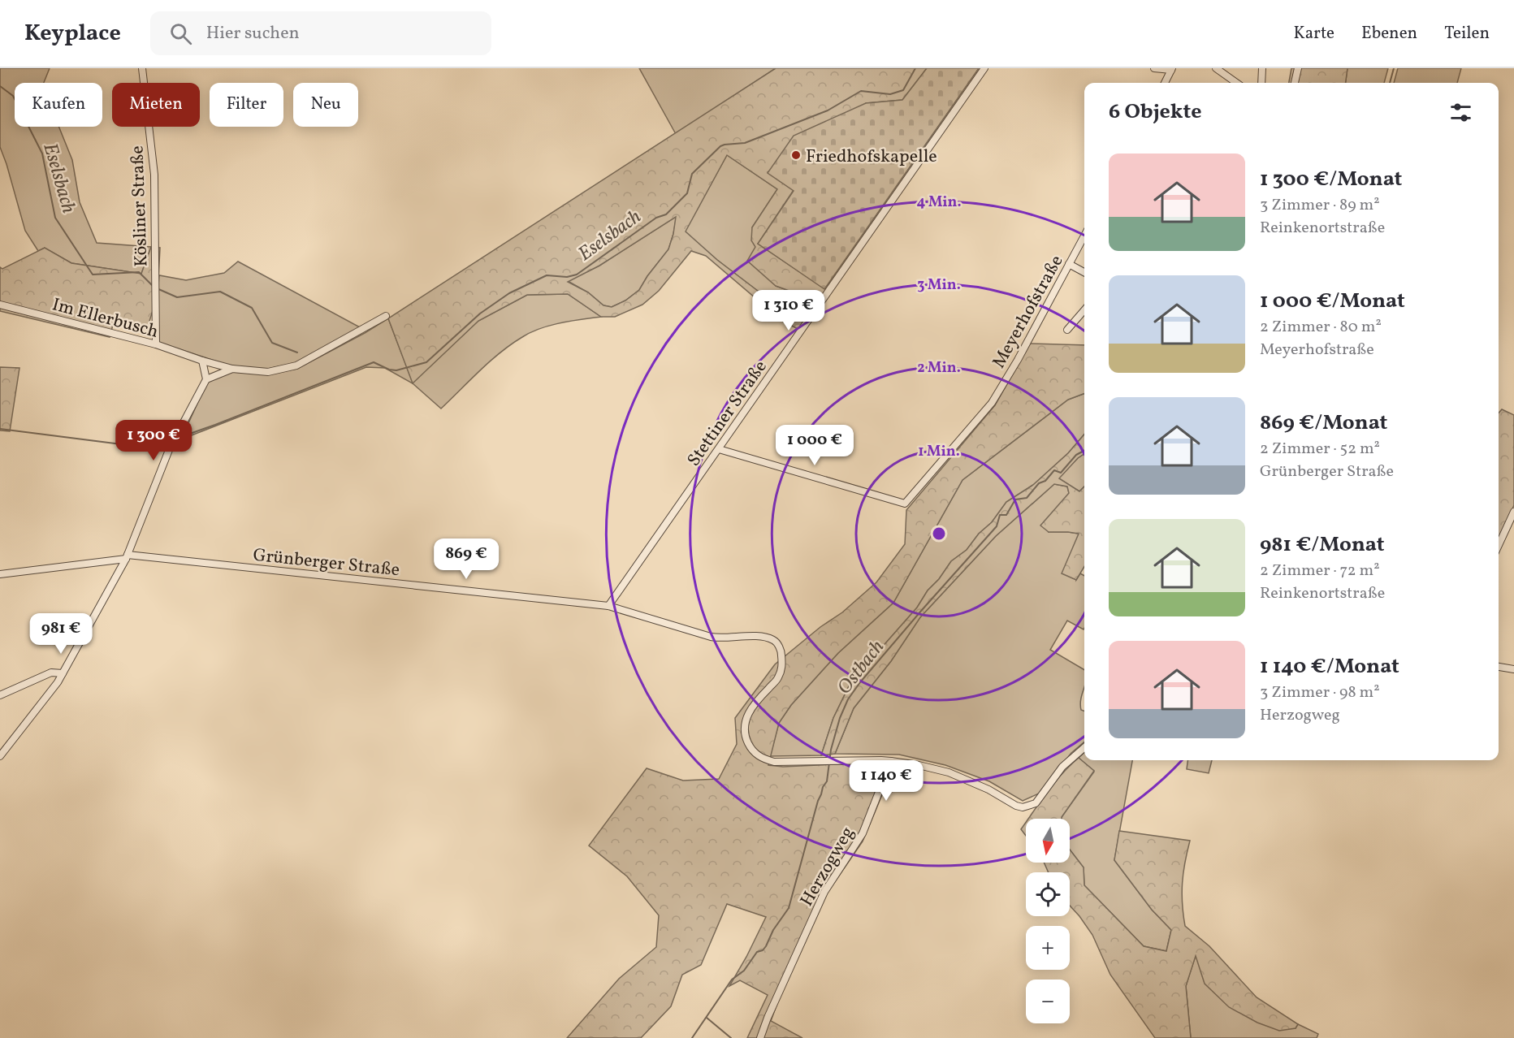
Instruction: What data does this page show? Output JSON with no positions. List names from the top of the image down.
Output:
{
  "streets": {
    "street": [
      "Kösliner Straße",
      "Meyerhofstraße",
      "Im Ellerbusch",
      "Stettiner Straße",
      "Grünberger Straße",
      "Herzogweg"
    ]
  },
  "crossings": [
    ["Kösliner Straße", "Im Ellerbusch"],
    ["Meyerhofstraße", "Stettiner Straße"],
    ["Stettiner Straße", "Grünberger Straße"],
    ["Grünberger Straße", "Herzogweg"]
  ],
  "water": ["Eselsbach", "Ostbach"],
  "places": ["Friedhofskapelle"],
  "north": "bottom",
  "page": {
    "header": "Keyplace",
    "search": "Hier suchen",
    "nav": ["Karte", "Ebenen", "Teilen"],
    "chip": [
      "Kaufen",
      "Mieten",
      "Filter",
      "Neu"
    ],
    "heading": "6 Objekte",
    "list": [
      {
        "name": "1 300 €/Monat",
        "note": "3 Zimmer · 89 m² · Reinkenortstraße"
      },
      {
        "name": "1 000 €/Monat",
        "note": "2 Zimmer · 80 m² · Meyerhofstraße"
      },
      {
        "name": "869 €/Monat",
        "note": "2 Zimmer · 52 m² · Grünberger Straße"
      },
      {
        "name": "981 €/Monat",
        "note": "2 Zimmer · 72 m² · Reinkenortstraße"
      },
      {
        "name": "1 140 €/Monat",
        "note": "3 Zimmer · 98 m² · Herzogweg"
      }
    ],
    "price": [
      "1 310 €",
      "1 300 €",
      "1 000 €",
      "869 €",
      "981 €",
      "1 140 €"
    ],
    "map_buttons": ["+", "−"]
  },
  "rings": [
    "4 Min.",
    "3 Min.",
    "2 Min.",
    "1 Min."
  ]
}
